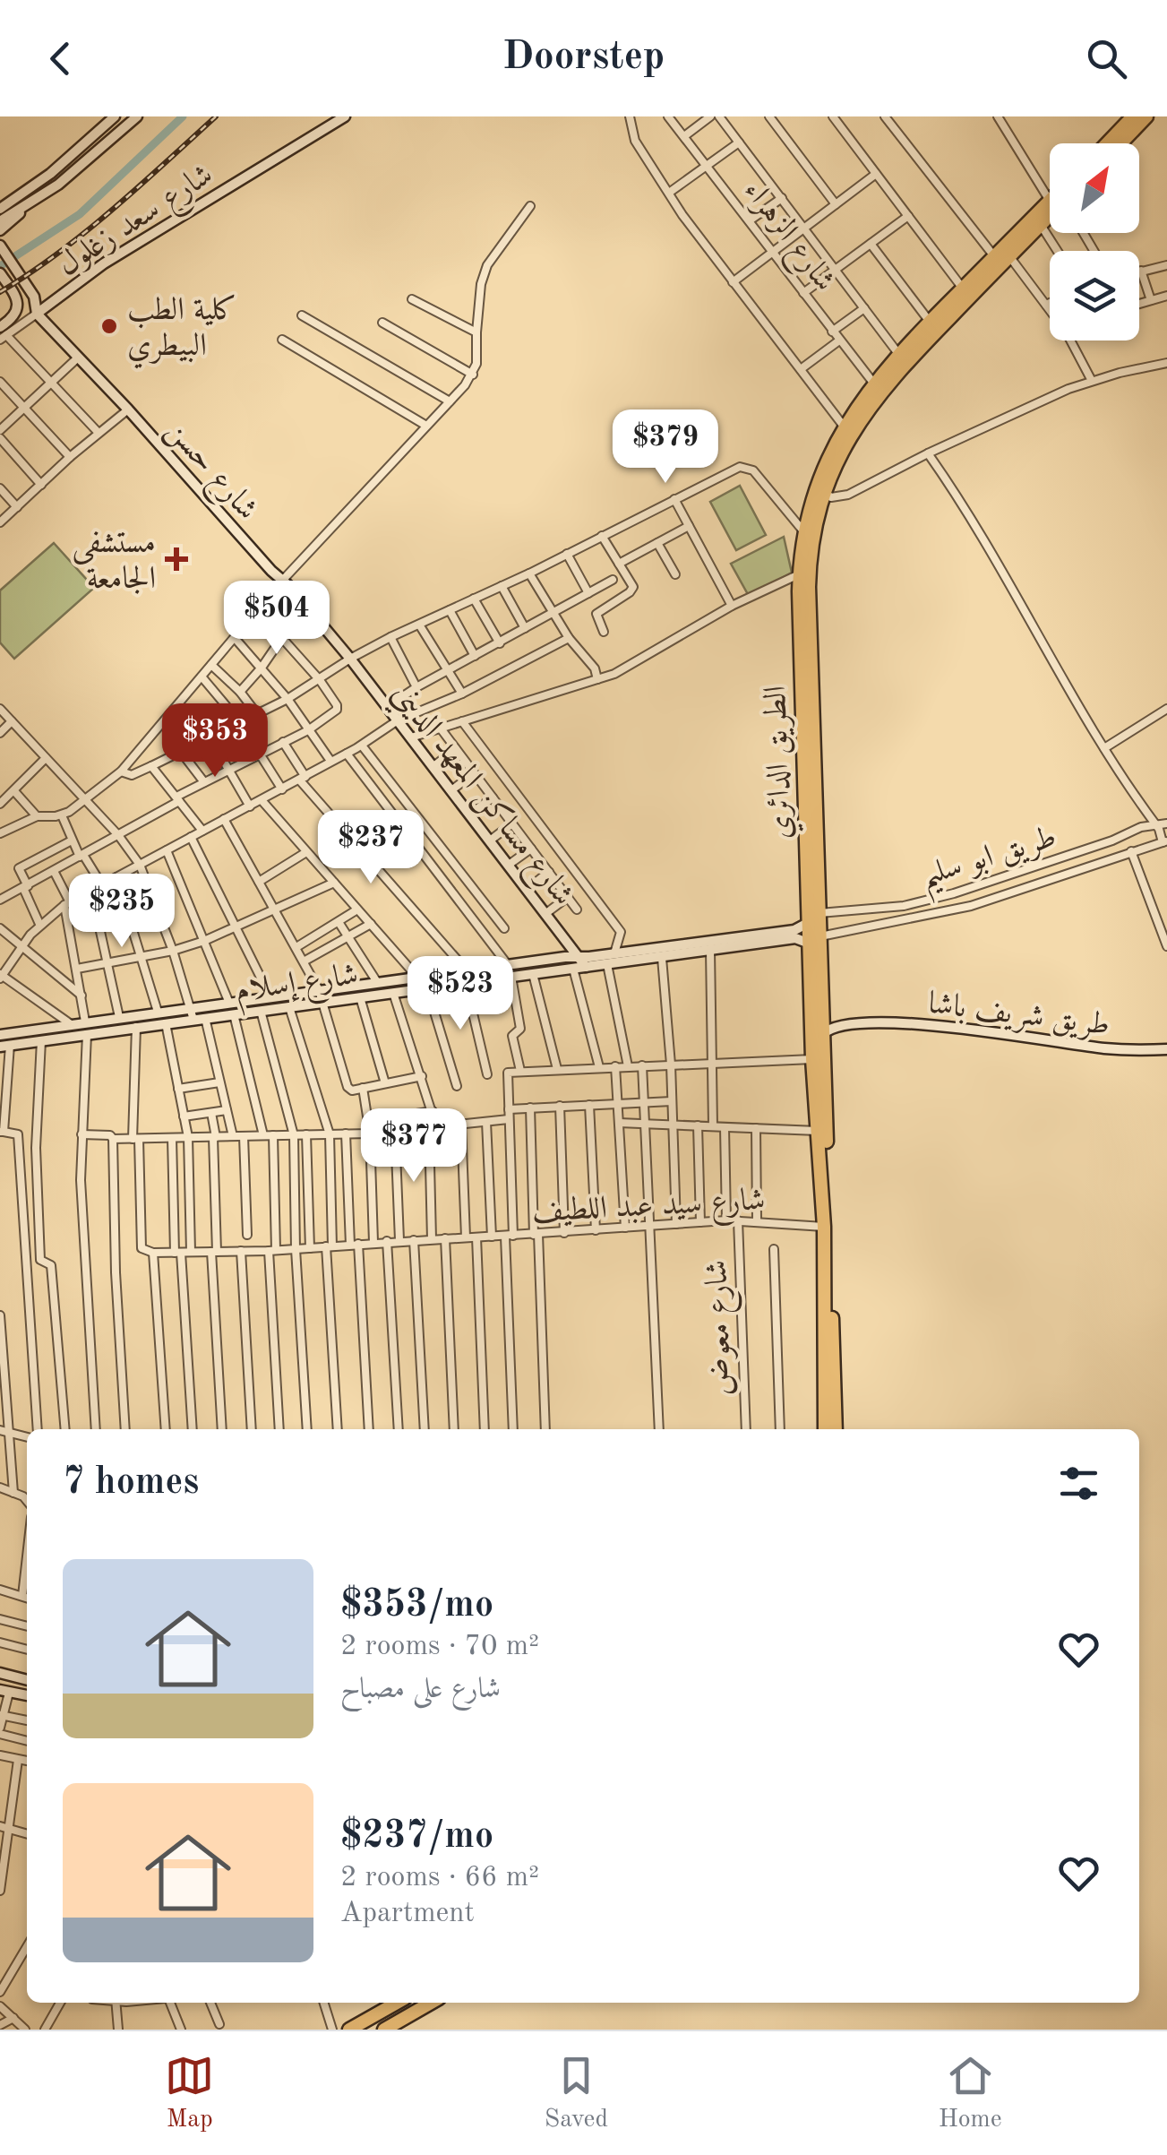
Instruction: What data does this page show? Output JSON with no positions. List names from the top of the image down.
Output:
{
  "streets": {
    "highway": ["الطريق الدائري"],
    "street": [
      "شارع سعد زغلول",
      "شارع الزهراء",
      "شارع حسن",
      "شارع مساكن المعهد الديني",
      "طريق ابو سليم",
      "شارع إسلام",
      "طريق شريف باشا",
      "شارع سيد عبد اللطيف",
      "شارع معوض"
    ]
  },
  "crossings": [
    ["شارع سعد زغلول", "شارع حسن"],
    ["شارع الزهراء", "الطريق الدائري"],
    ["شارع حسن", "شارع مساكن المعهد الديني"],
    ["الطريق الدائري", "طريق ابو سليم"],
    ["الطريق الدائري", "شارع إسلام"],
    ["الطريق الدائري", "طريق شريف باشا"],
    ["الطريق الدائري", "شارع سيد عبد اللطيف"],
    ["شارع مساكن المعهد الديني", "شارع إسلام"],
    ["طريق ابو سليم", "شارع إسلام"],
    ["شارع سيد عبد اللطيف", "شارع معوض"]
  ],
  "places": {
    "other": ["كلية الطب البيطري"],
    "health": ["مستشفى الجامعة"]
  },
  "north": "top right",
  "page": {
    "header": "Doorstep",
    "price": [
      "$379",
      "$504",
      "$353",
      "$237",
      "$235",
      "$523",
      "$377"
    ],
    "heading": "7 homes",
    "list": [
      {
        "name": "$353/mo",
        "note": "2 rooms · 70 m² · شارع على مصباح"
      },
      {
        "name": "$237/mo",
        "note": "2 rooms · 66 m² · Apartment"
      }
    ],
    "tabs": ["Map", "Saved", "Home"]
  }
}
